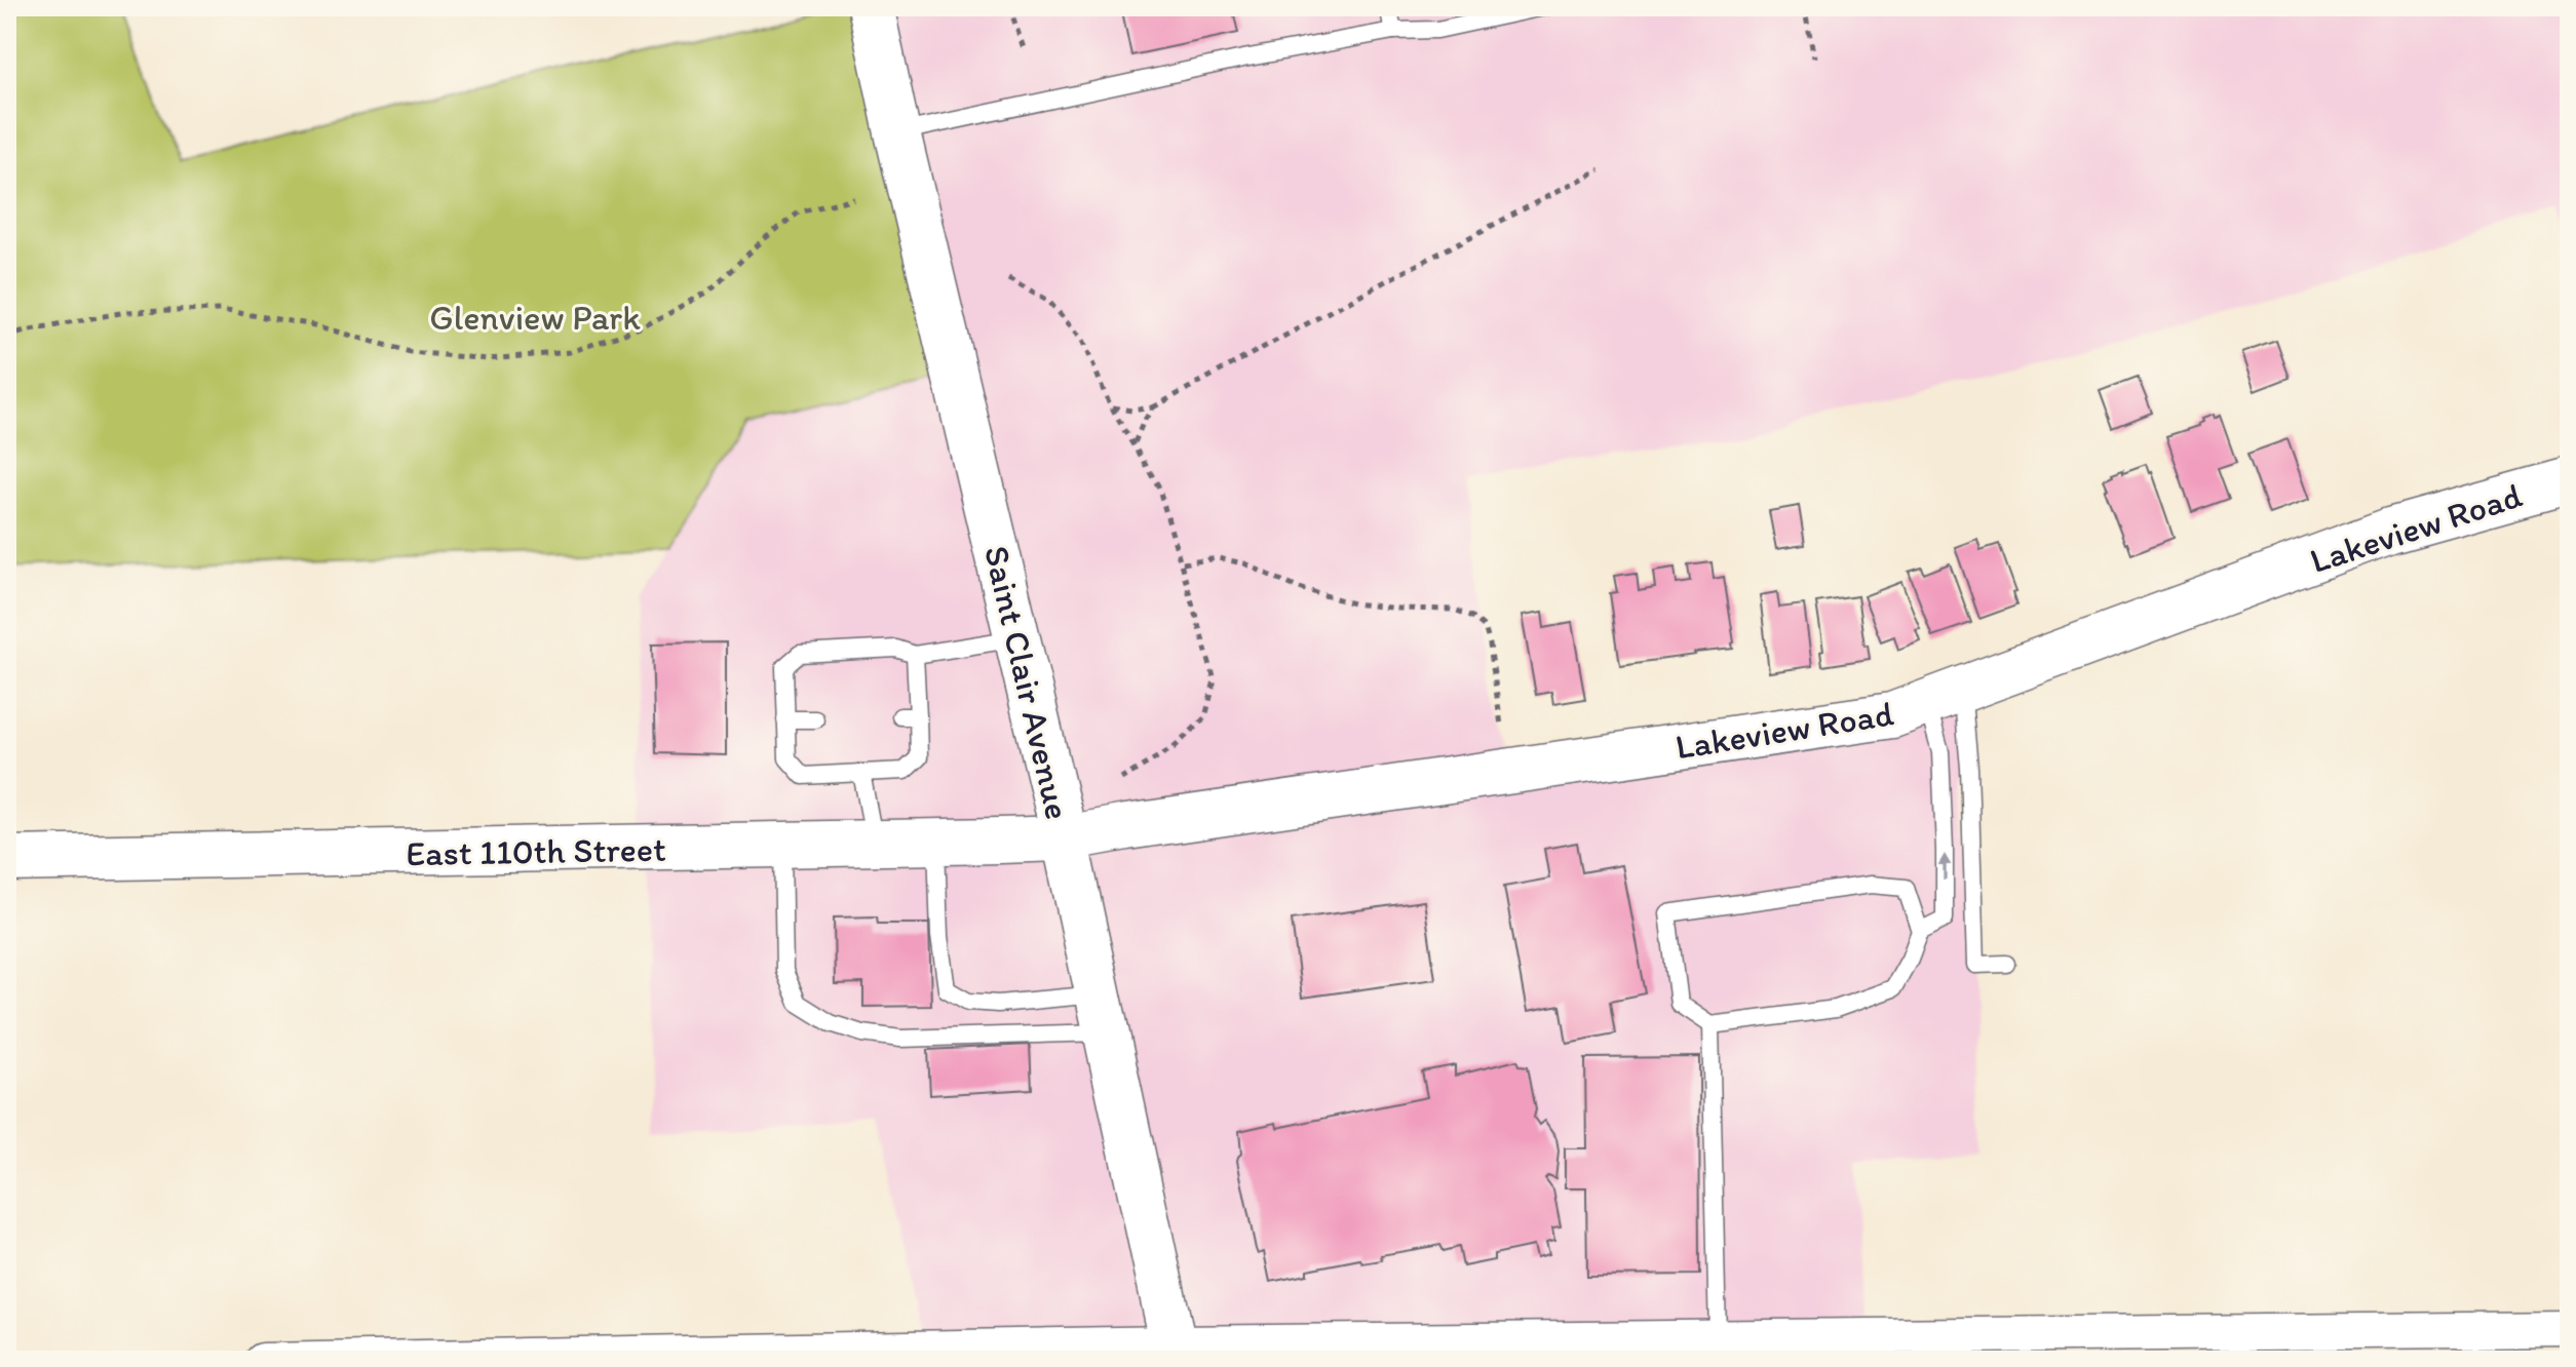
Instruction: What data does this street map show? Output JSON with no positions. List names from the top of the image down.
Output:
{
  "streets": {
    "street": ["Lakeview Road", "Saint Clair Avenue", "East 110th Street"]
  },
  "crossings": [
    ["Lakeview Road", "Saint Clair Avenue"],
    ["Lakeview Road", "East 110th Street"],
    ["Saint Clair Avenue", "East 110th Street"]
  ],
  "parks": ["Glenview Park"]
}
